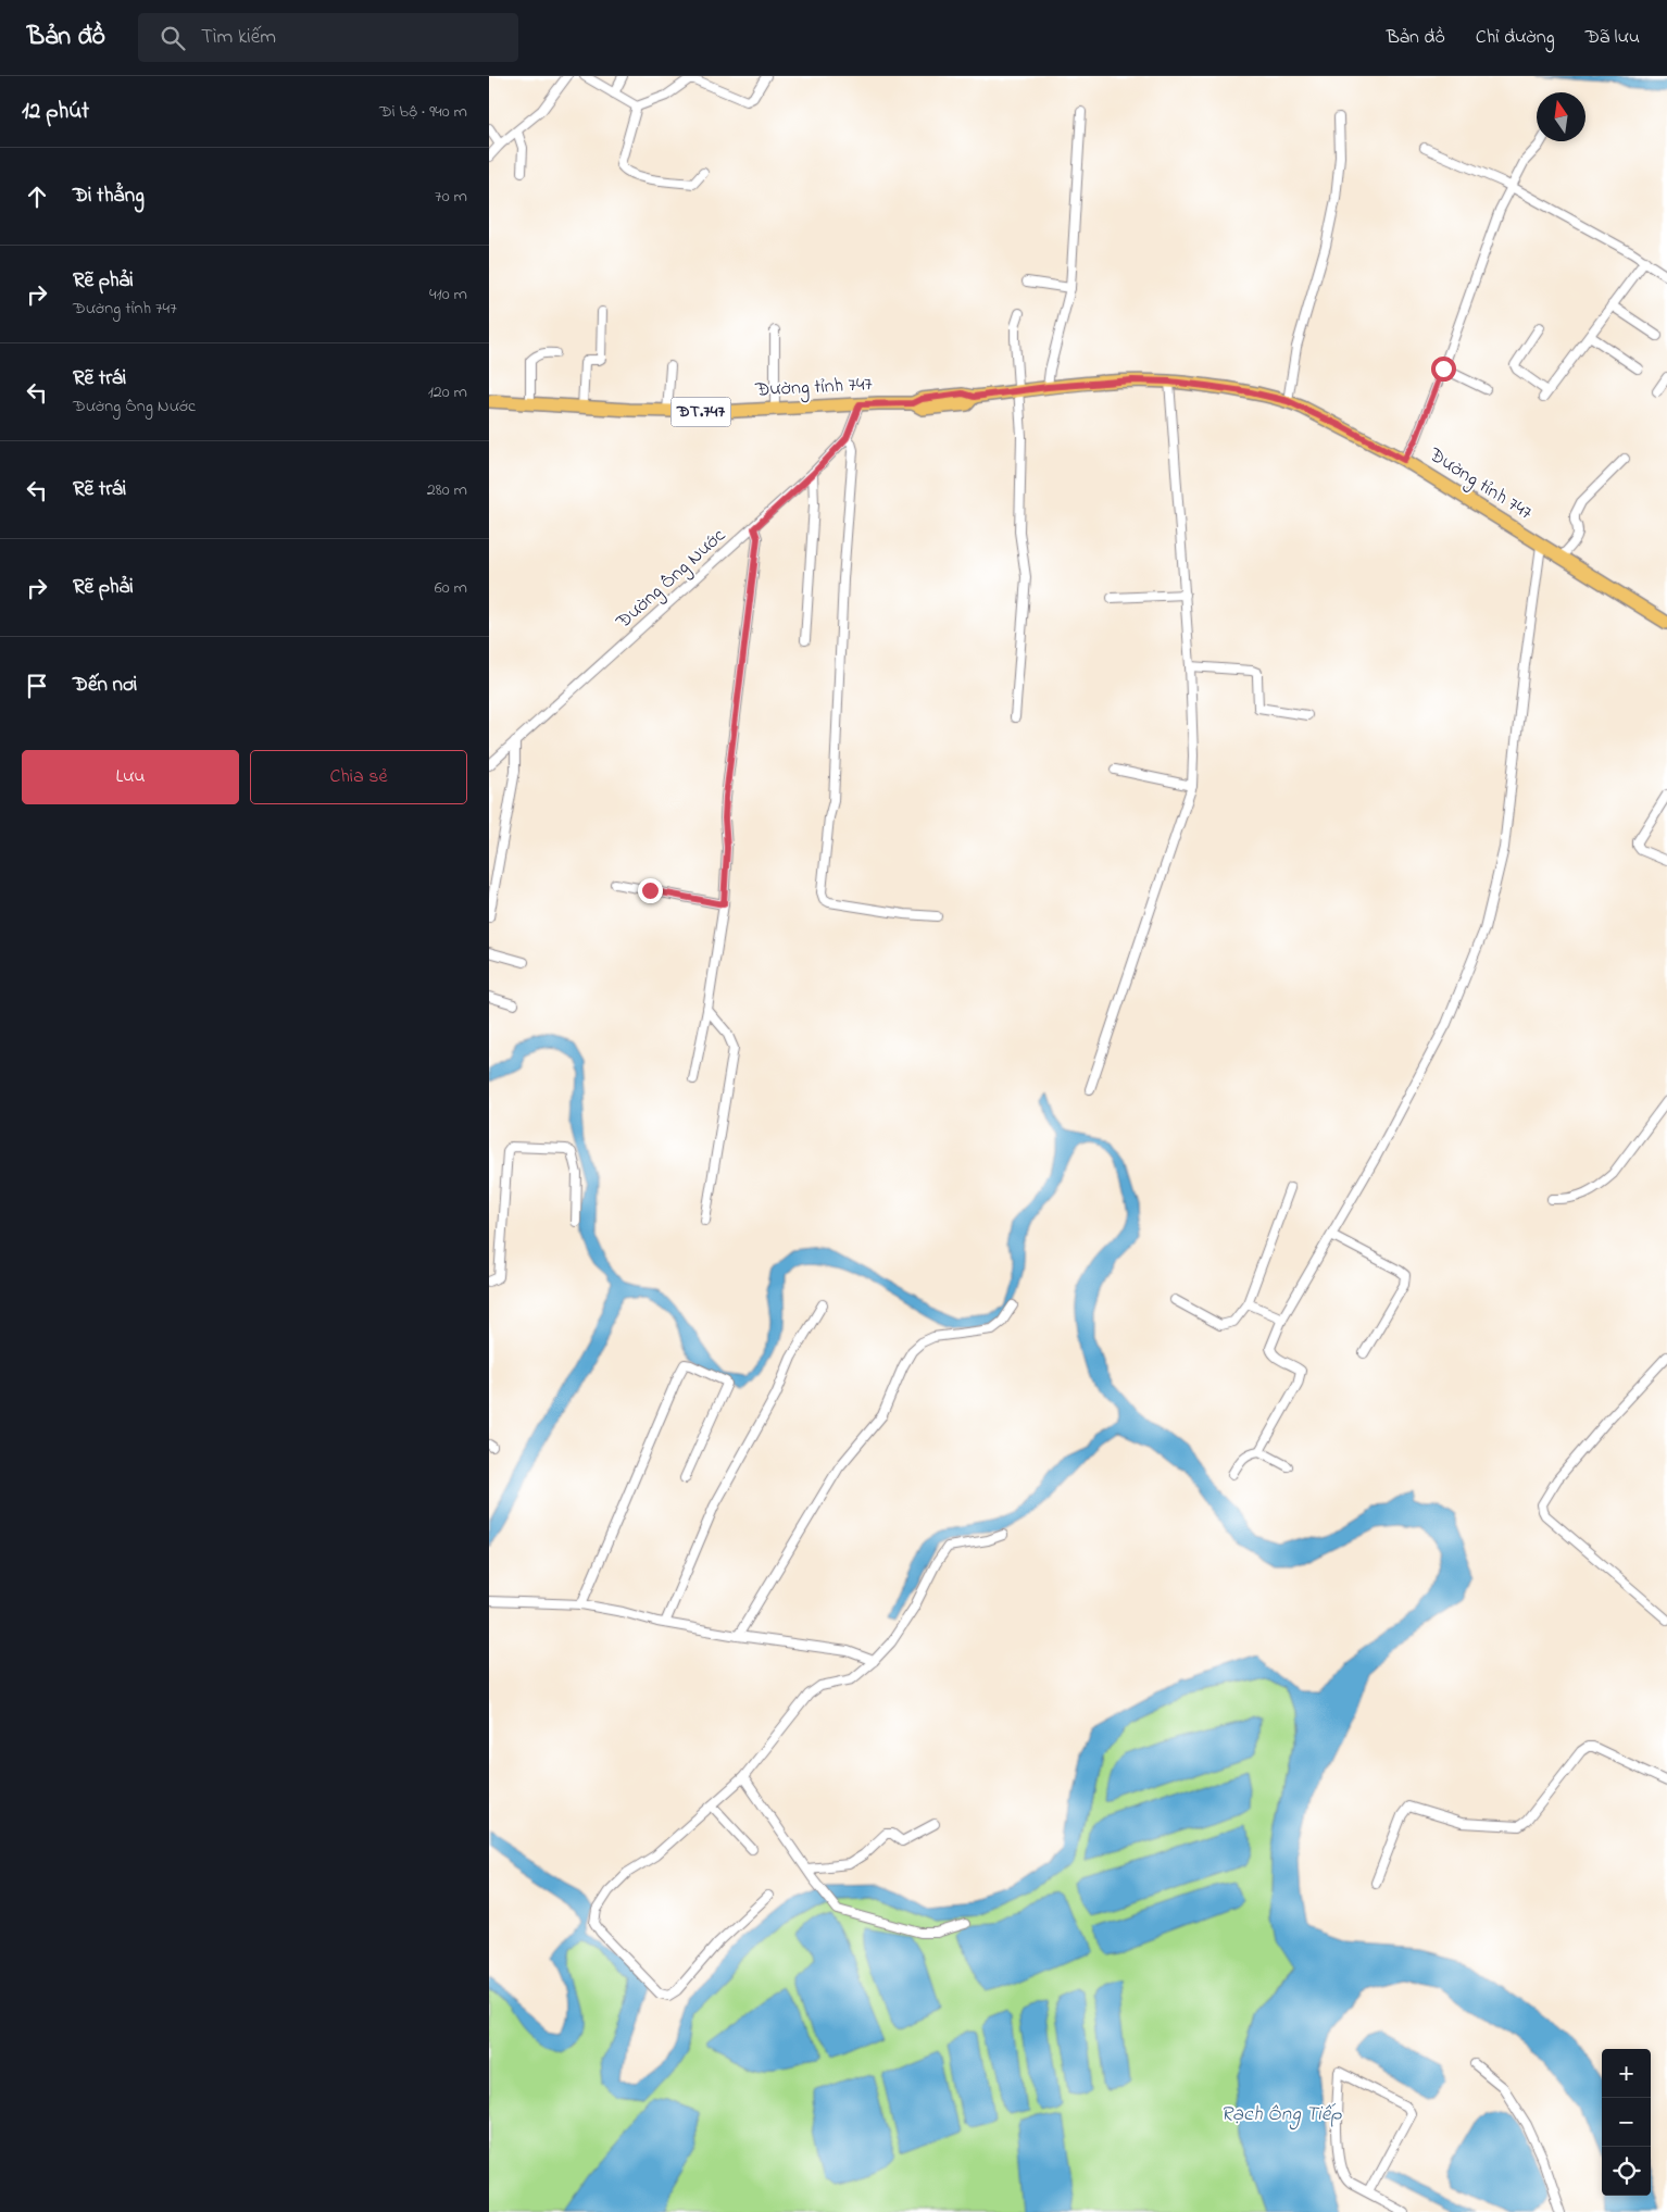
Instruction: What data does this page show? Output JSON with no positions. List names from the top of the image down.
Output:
{
  "streets": {
    "main road": ["Đường tỉnh 747", "ĐT.747"],
    "street": ["Đường Ống Nước"]
  },
  "crossings": [
    ["Đường tỉnh 747", "Đường Ống Nước"]
  ],
  "water": ["Rạch Ông Tiếp"],
  "north": "top",
  "page": {
    "header": "Bản đồ",
    "search": "Tìm kiếm",
    "nav": ["Bản đồ", "Chỉ đường", "Đã lưu"],
    "heading": ["12 phút", "Đi bộ · 940 m"],
    "list": [
      ["Đi thẳng", "70 m"],
      ["Rẽ phải", "Đường tỉnh 747", "410 m"],
      ["Rẽ trái", "Đường Ống Nước", "120 m"],
      ["Rẽ trái", "280 m"],
      ["Rẽ phải", "60 m"],
      "Đến nơi"
    ],
    "buttons": ["Lưu", "Chia sẻ"],
    "map_buttons": ["+", "−"]
  }
}
